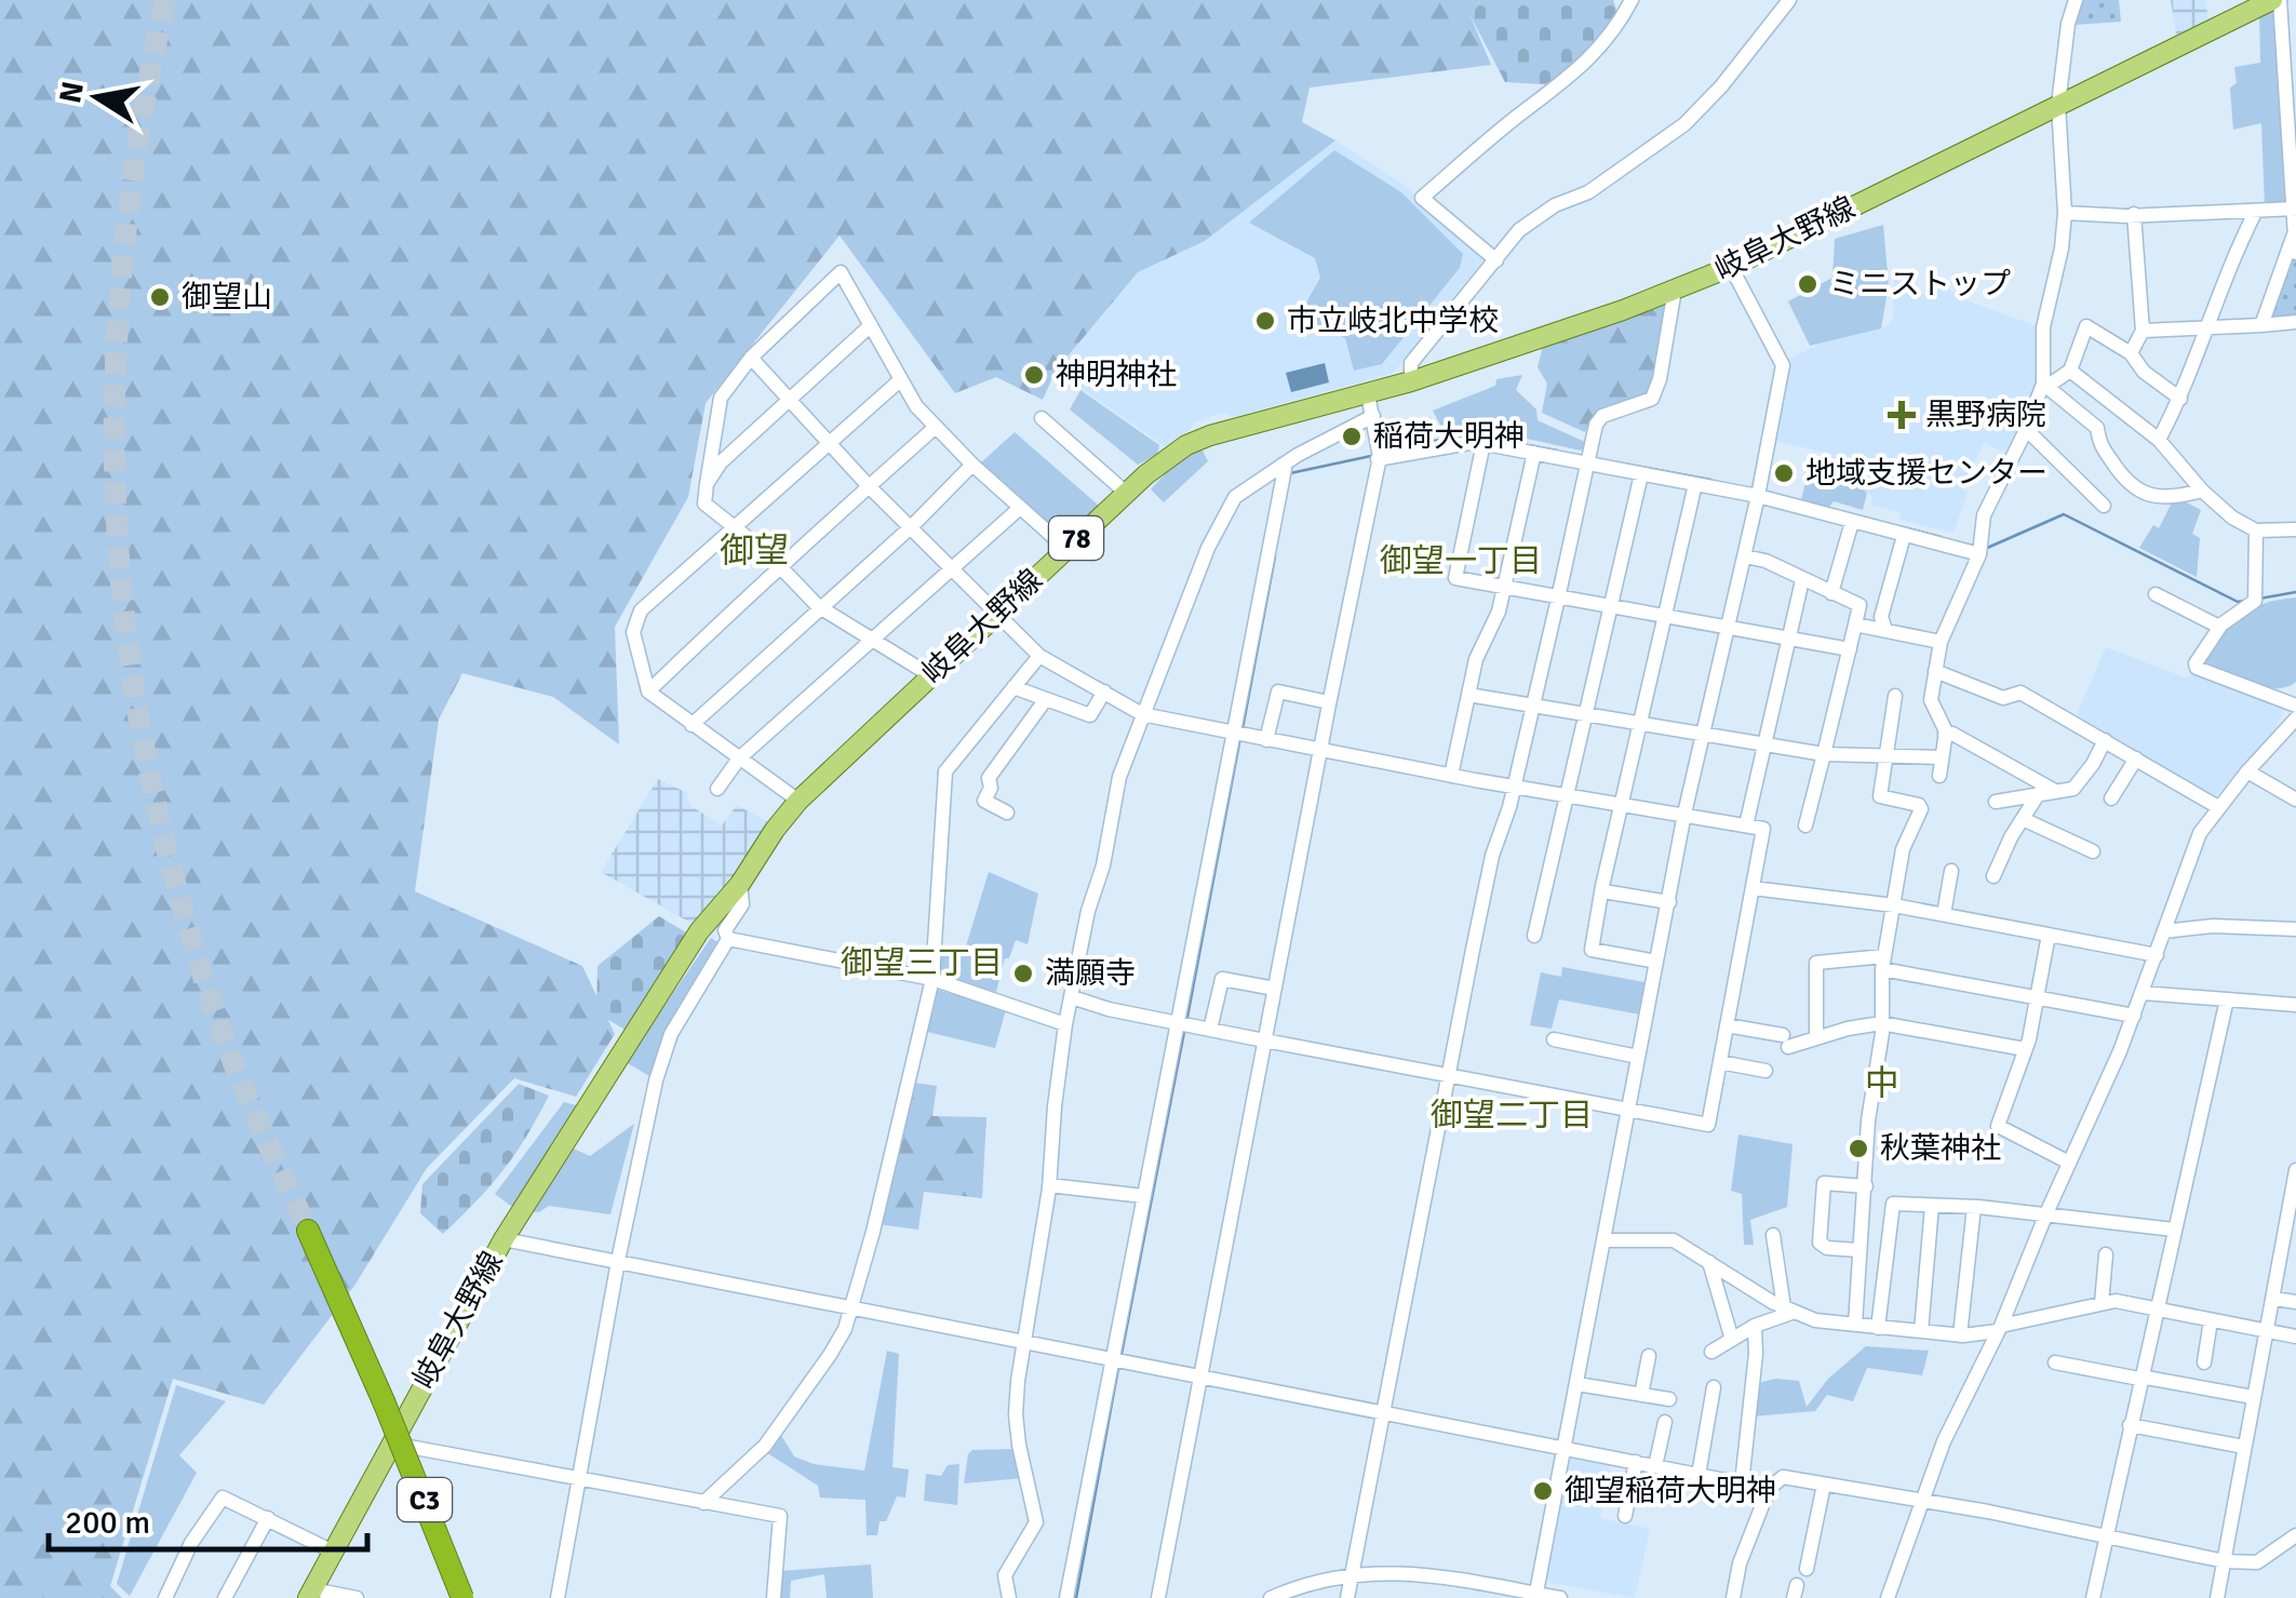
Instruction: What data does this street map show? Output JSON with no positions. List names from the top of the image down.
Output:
{
  "streets": {
    "highway": ["C3"],
    "main road": ["岐阜大野線", "78"]
  },
  "districts": [
    "御望",
    "御望一丁目",
    "御望三丁目",
    "中",
    "御望二丁目"
  ],
  "places": {
    "other": [
      "ミニストップ",
      "御望山",
      "市立岐北中学校",
      "神明神社",
      "稲荷大明神",
      "地域支援センター",
      "満願寺",
      "秋葉神社",
      "御望稲荷大明神"
    ],
    "health": ["黒野病院"]
  },
  "scale_bar": "200 m",
  "north": "left"
}
